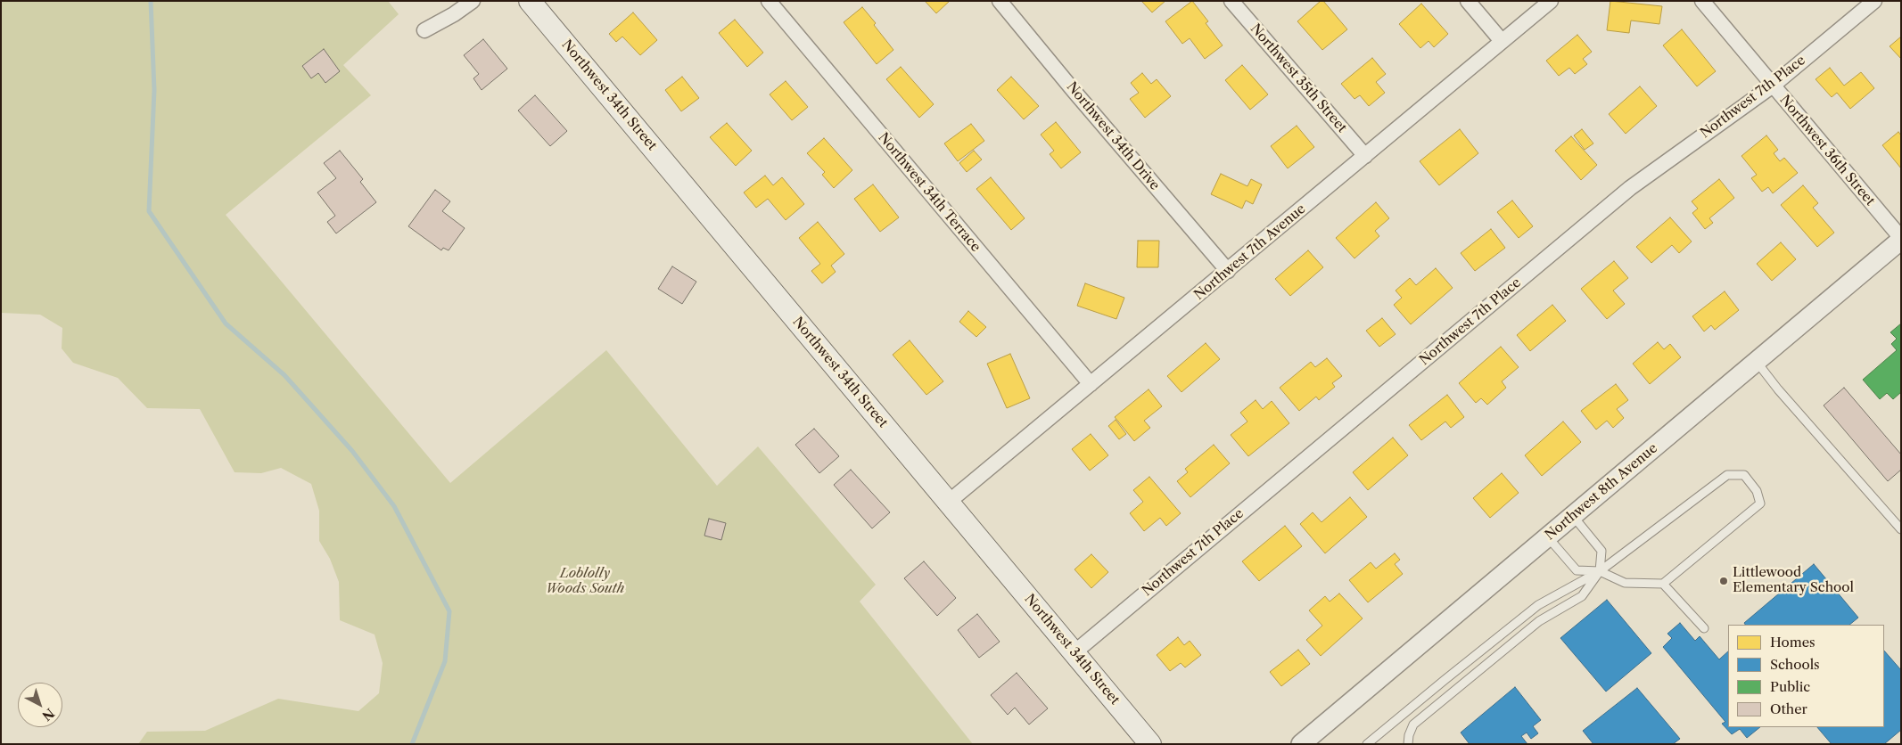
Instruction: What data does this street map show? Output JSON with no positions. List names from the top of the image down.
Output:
{
  "streets": {
    "main road": ["Northwest 34th Street"],
    "street": [
      "Northwest 35th Street",
      "Northwest 7th Place",
      "Northwest 34th Drive",
      "Northwest 36th Street",
      "Northwest 34th Terrace",
      "Northwest 7th Avenue",
      "Northwest 8th Avenue"
    ]
  },
  "crossings": [
    ["Northwest 35th Street", "Northwest 7th Avenue"],
    ["Northwest 34th Street", "Northwest 7th Place"],
    ["Northwest 34th Street", "Northwest 7th Avenue"],
    ["Northwest 7th Place", "Northwest 36th Street"],
    ["Northwest 34th Drive", "Northwest 7th Avenue"],
    ["Northwest 36th Street", "Northwest 8th Avenue"],
    ["Northwest 34th Terrace", "Northwest 7th Avenue"]
  ],
  "parks": ["Loblolly Woods South"],
  "places": ["Littlewood Elementary School"],
  "legend": [
    "Homes",
    "Schools",
    "Public",
    "Other"
  ],
  "north": "bottom right"
}
